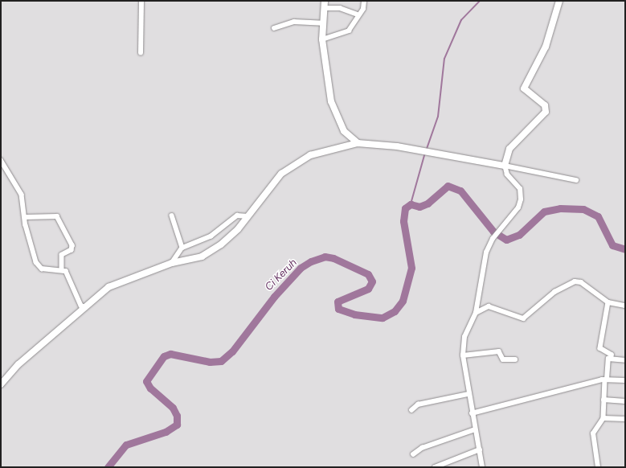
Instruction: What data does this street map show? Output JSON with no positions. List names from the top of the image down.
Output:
{
  "water": ["Ci Keruh"]
}
